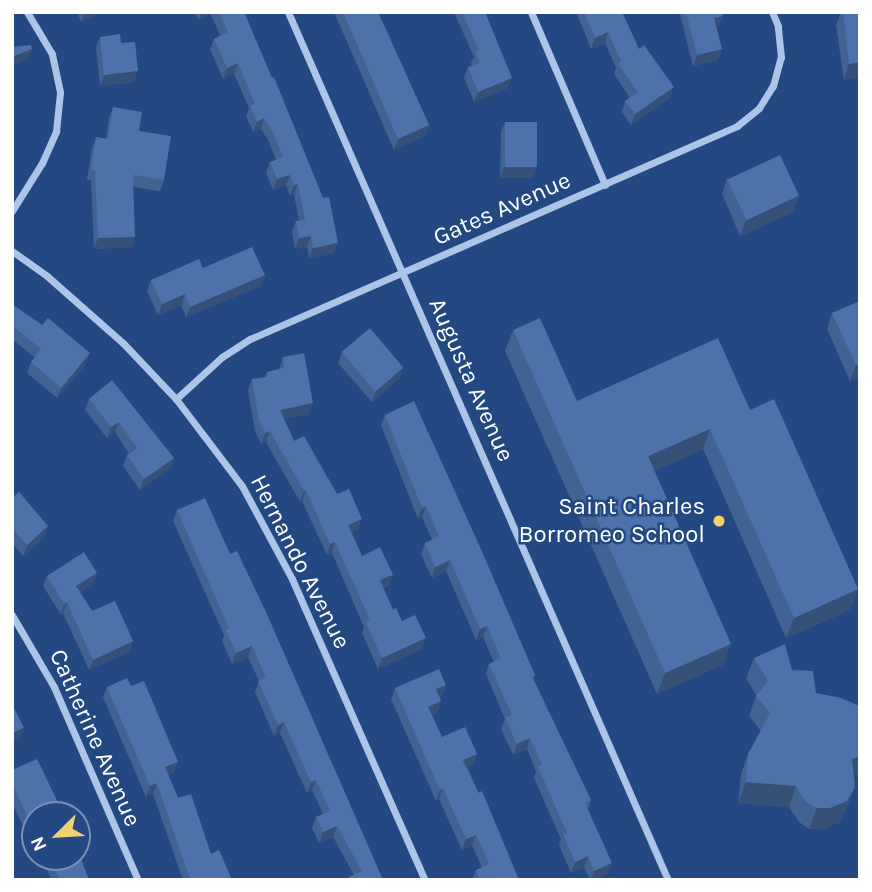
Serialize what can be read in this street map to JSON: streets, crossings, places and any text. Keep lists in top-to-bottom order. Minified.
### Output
{"streets":{"street":["Gates Avenue","Augusta Avenue","Hernando Avenue","Catherine Avenue"]},"crossings":[["Gates Avenue","Augusta Avenue"],["Gates Avenue","Hernando Avenue"]],"places":["Saint Charles Borromeo School"],"north":"bottom left"}
